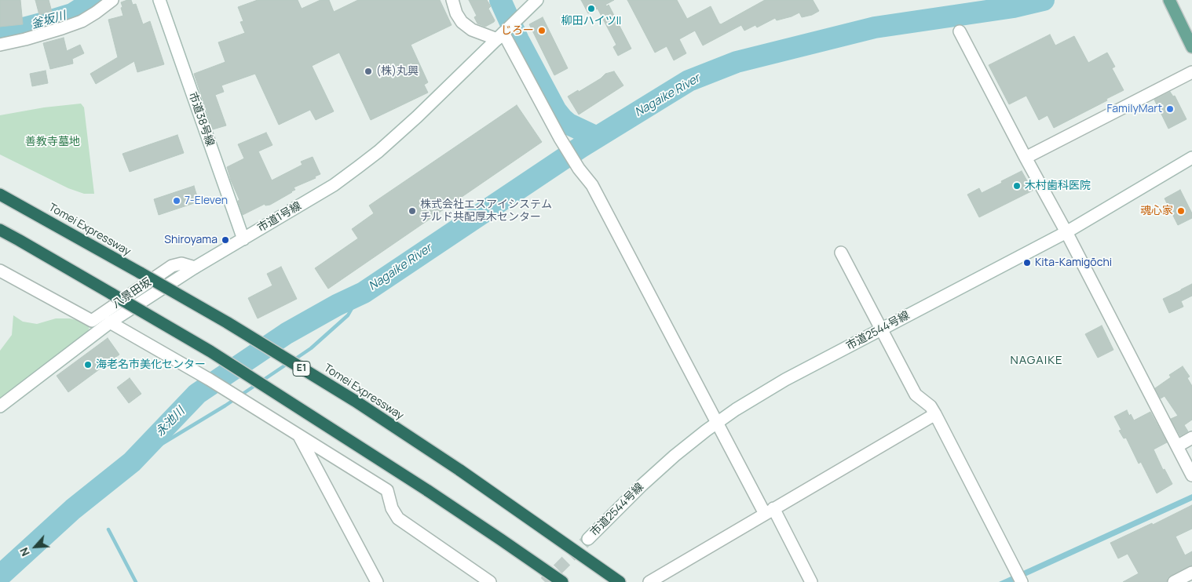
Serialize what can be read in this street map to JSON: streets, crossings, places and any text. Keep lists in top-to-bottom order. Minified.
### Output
{"streets":{"highway":["Tomei Expressway","E1"],"street":["市道38号線","市道1号線","八景田坂","市道2544号線"]},"crossings":[["市道38号線","市道1号線"],["市道1号線","八景田坂"]],"districts":["NAGAIKE"],"water":["釜坂川","Nagaike River","永池川"],"parks":["善教寺墓地"],"places":["柳田ハイツII","じろー","(株)丸興","FamilyMart","木村歯科医院","7-Eleven","株式会社エスアイシステム チルド共配厚木センター","魂心家","Shiroyama","Kita-Kamigōchi","海老名市美化センター"],"north":"bottom left"}
